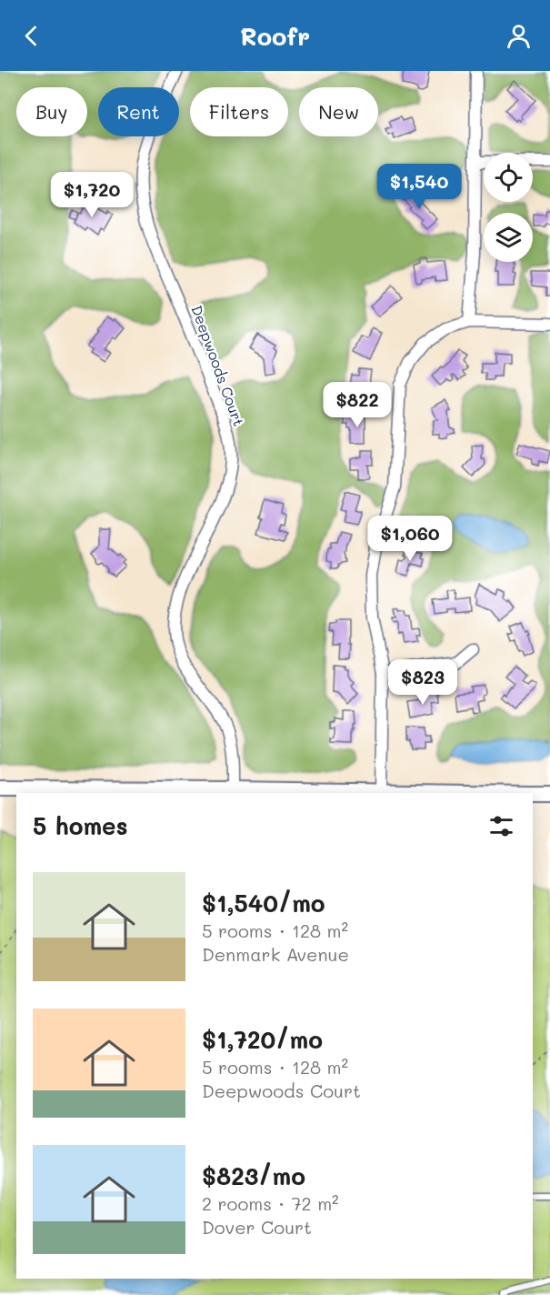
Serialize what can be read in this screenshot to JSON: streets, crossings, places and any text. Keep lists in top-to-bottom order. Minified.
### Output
{"streets":{"street":["Deepwoods Court"]},"page":{"header":"Roofr","chip":["Buy","Rent","Filters","New"],"price":["$1,540","$1,720","$822","$1,060","$823"],"heading":"5 homes","list":[{"name":"$1,540/mo","note":"5 rooms · 128 m² · Denmark Avenue"},{"name":"$1,720/mo","note":"5 rooms · 128 m² · Deepwoods Court"},{"name":"$823/mo","note":"2 rooms · 72 m² · Dover Court"}]}}
